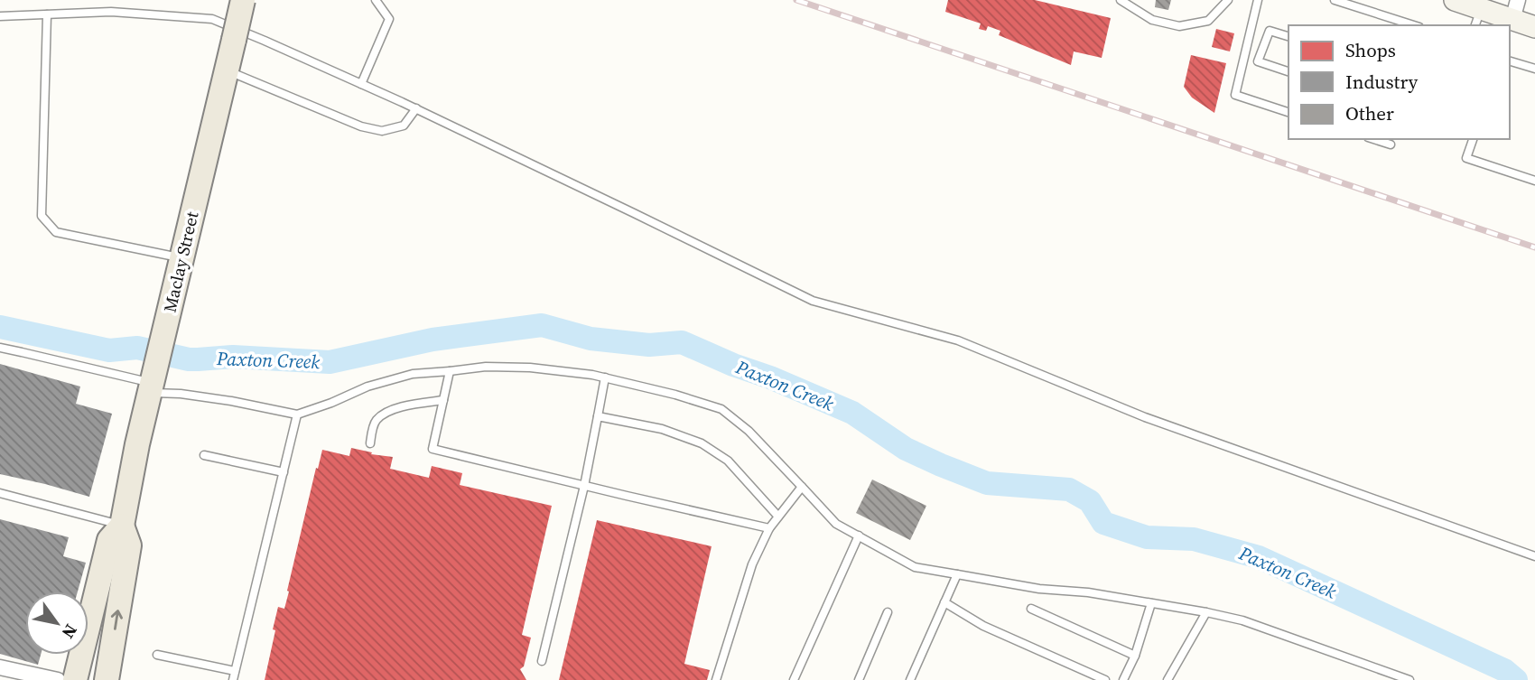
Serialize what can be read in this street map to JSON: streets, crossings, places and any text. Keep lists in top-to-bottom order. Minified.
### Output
{"streets":{"main road":["Maclay Street"]},"water":["Paxton Creek"],"legend":["Shops","Industry","Other"],"north":"bottom right"}
